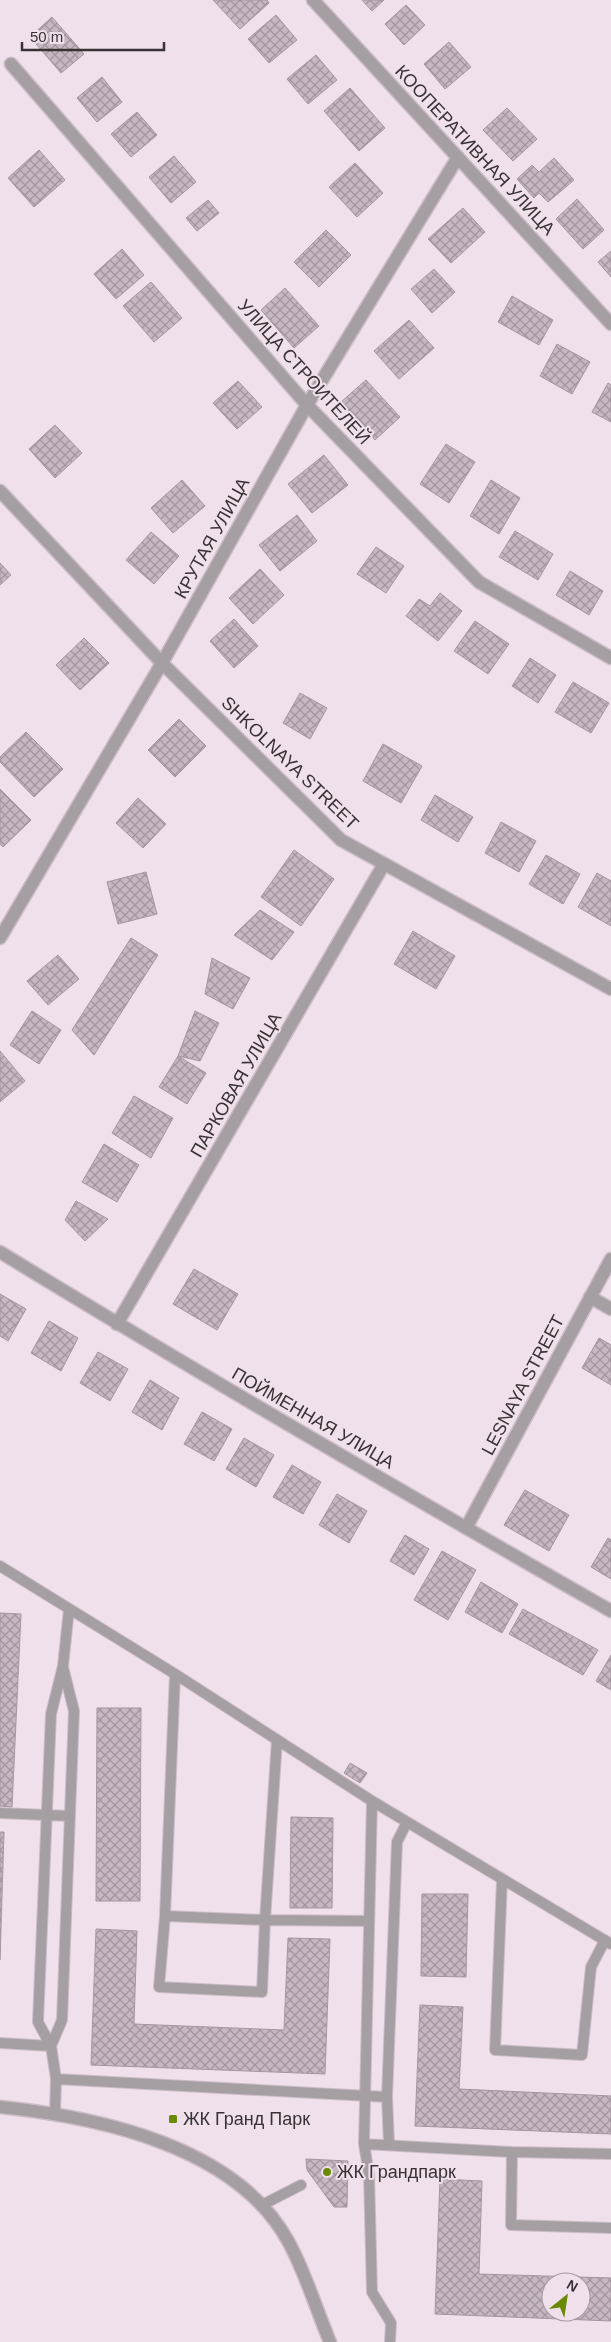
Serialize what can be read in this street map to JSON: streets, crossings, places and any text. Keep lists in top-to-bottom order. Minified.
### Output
{"streets":{"street":["КООПЕРАТИВНАЯ УЛИЦА","УЛИЦА СТРОИТЕЛЕЙ","КРУТАЯ УЛИЦА","SHKOLNAYA STREET","ПАРКОВАЯ УЛИЦА","LESNAYA STREET","ПОЙМЕННАЯ УЛИЦА"]},"crossings":[["КООПЕРАТИВНАЯ УЛИЦА","КРУТАЯ УЛИЦА"],["УЛИЦА СТРОИТЕЛЕЙ","КРУТАЯ УЛИЦА"],["КРУТАЯ УЛИЦА","SHKOLNAYA STREET"],["SHKOLNAYA STREET","ПАРКОВАЯ УЛИЦА"],["ПАРКОВАЯ УЛИЦА","ПОЙМЕННАЯ УЛИЦА"],["LESNAYA STREET","ПОЙМЕННАЯ УЛИЦА"]],"places":{"transit":["ЖК Гранд Парк"],"other":["ЖК Грандпарк"]},"scale_bar":"50 m","north":"top right"}
